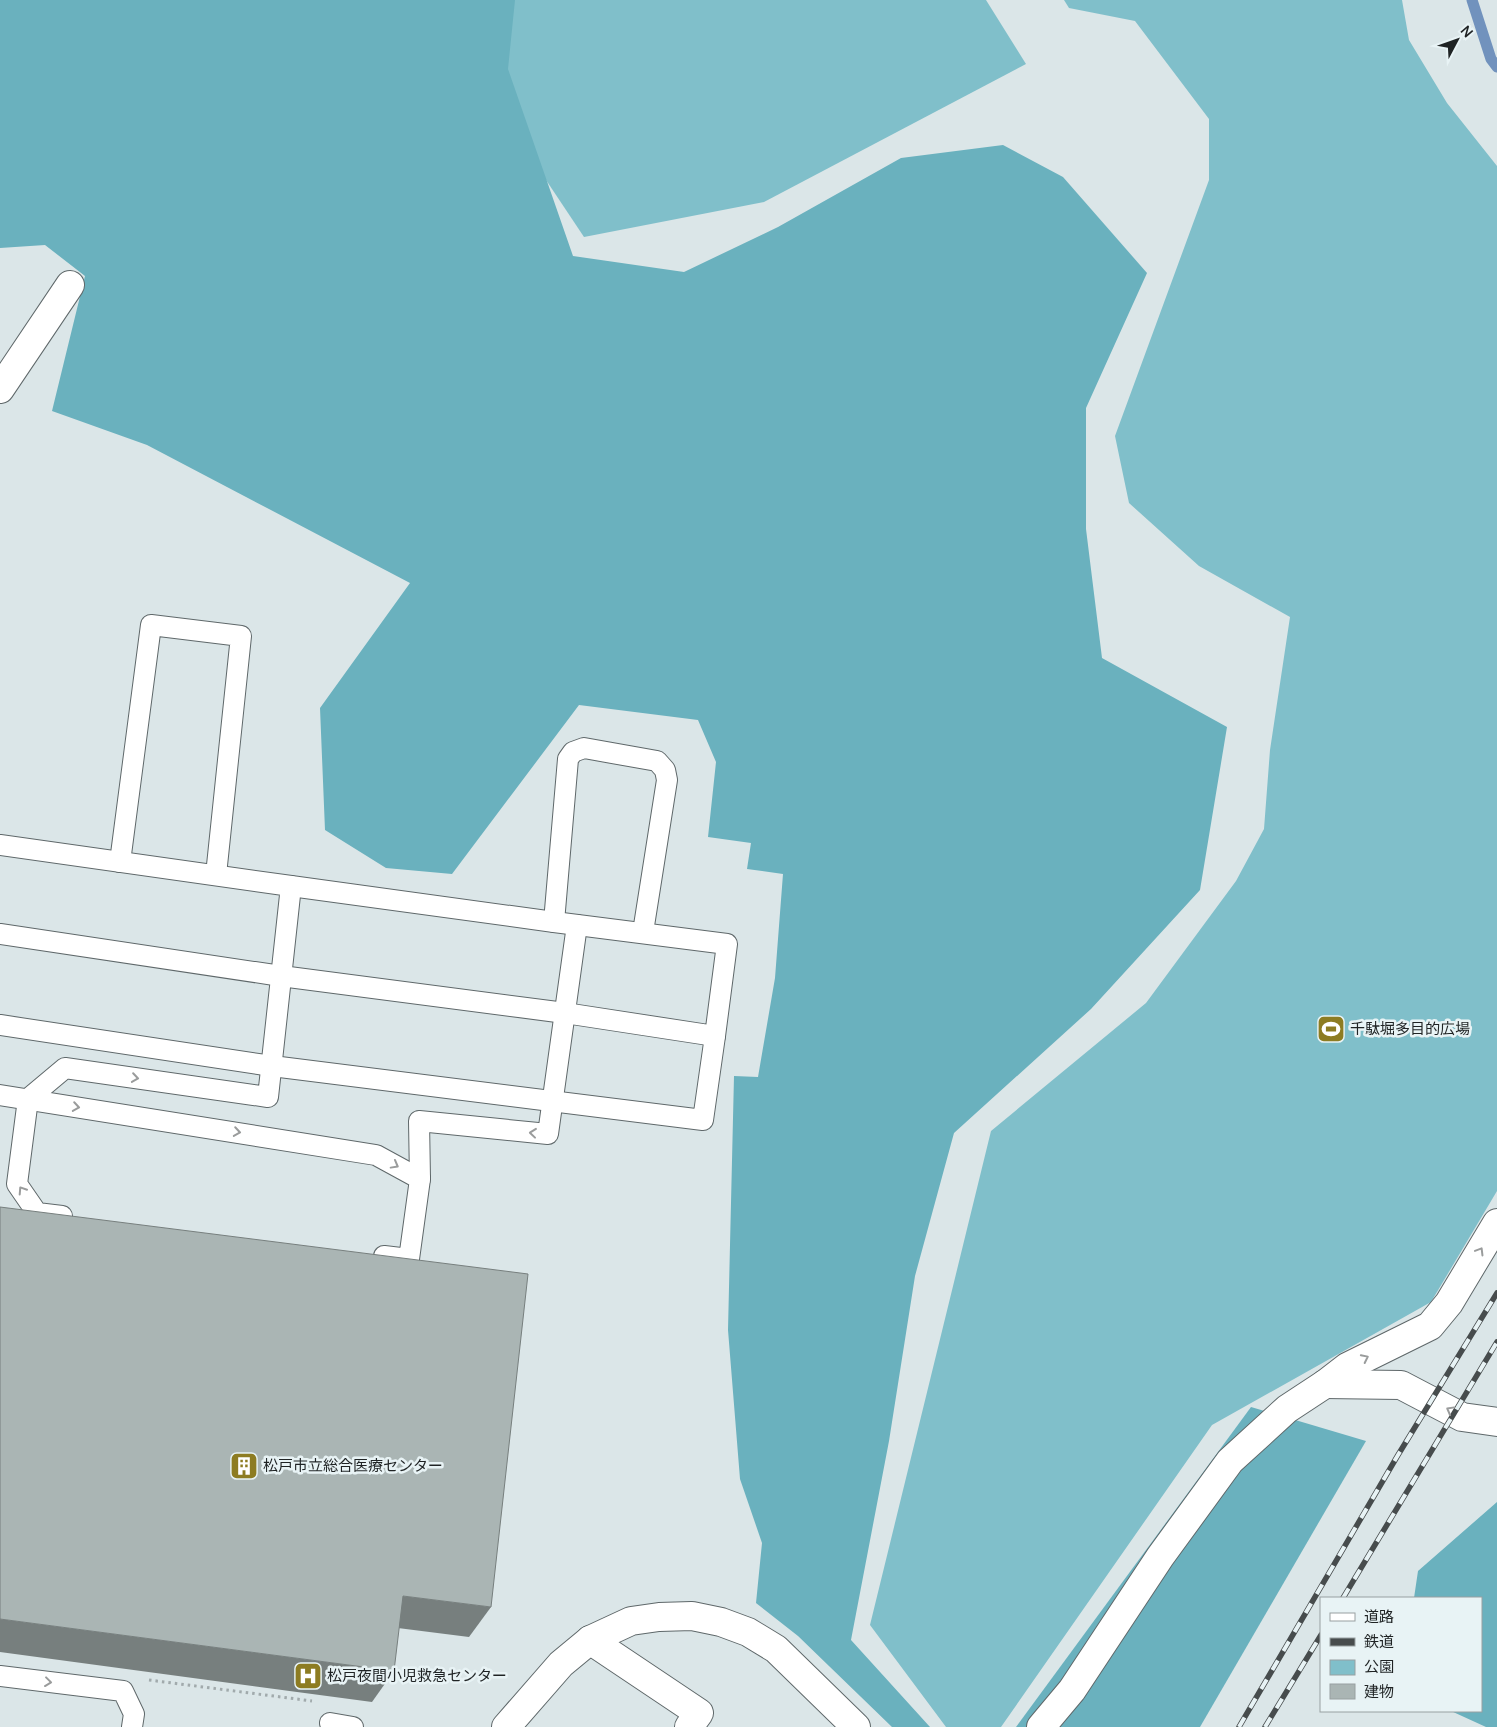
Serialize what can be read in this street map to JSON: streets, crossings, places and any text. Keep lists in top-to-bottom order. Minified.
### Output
{"places":{"sports":["千駄堀多目的広場"],"building":["松戸市立総合医療センター"],"hospital":["松戸夜間小児救急センター"]},"legend":["道路","鉄道","公園","建物"],"north":"top right"}
